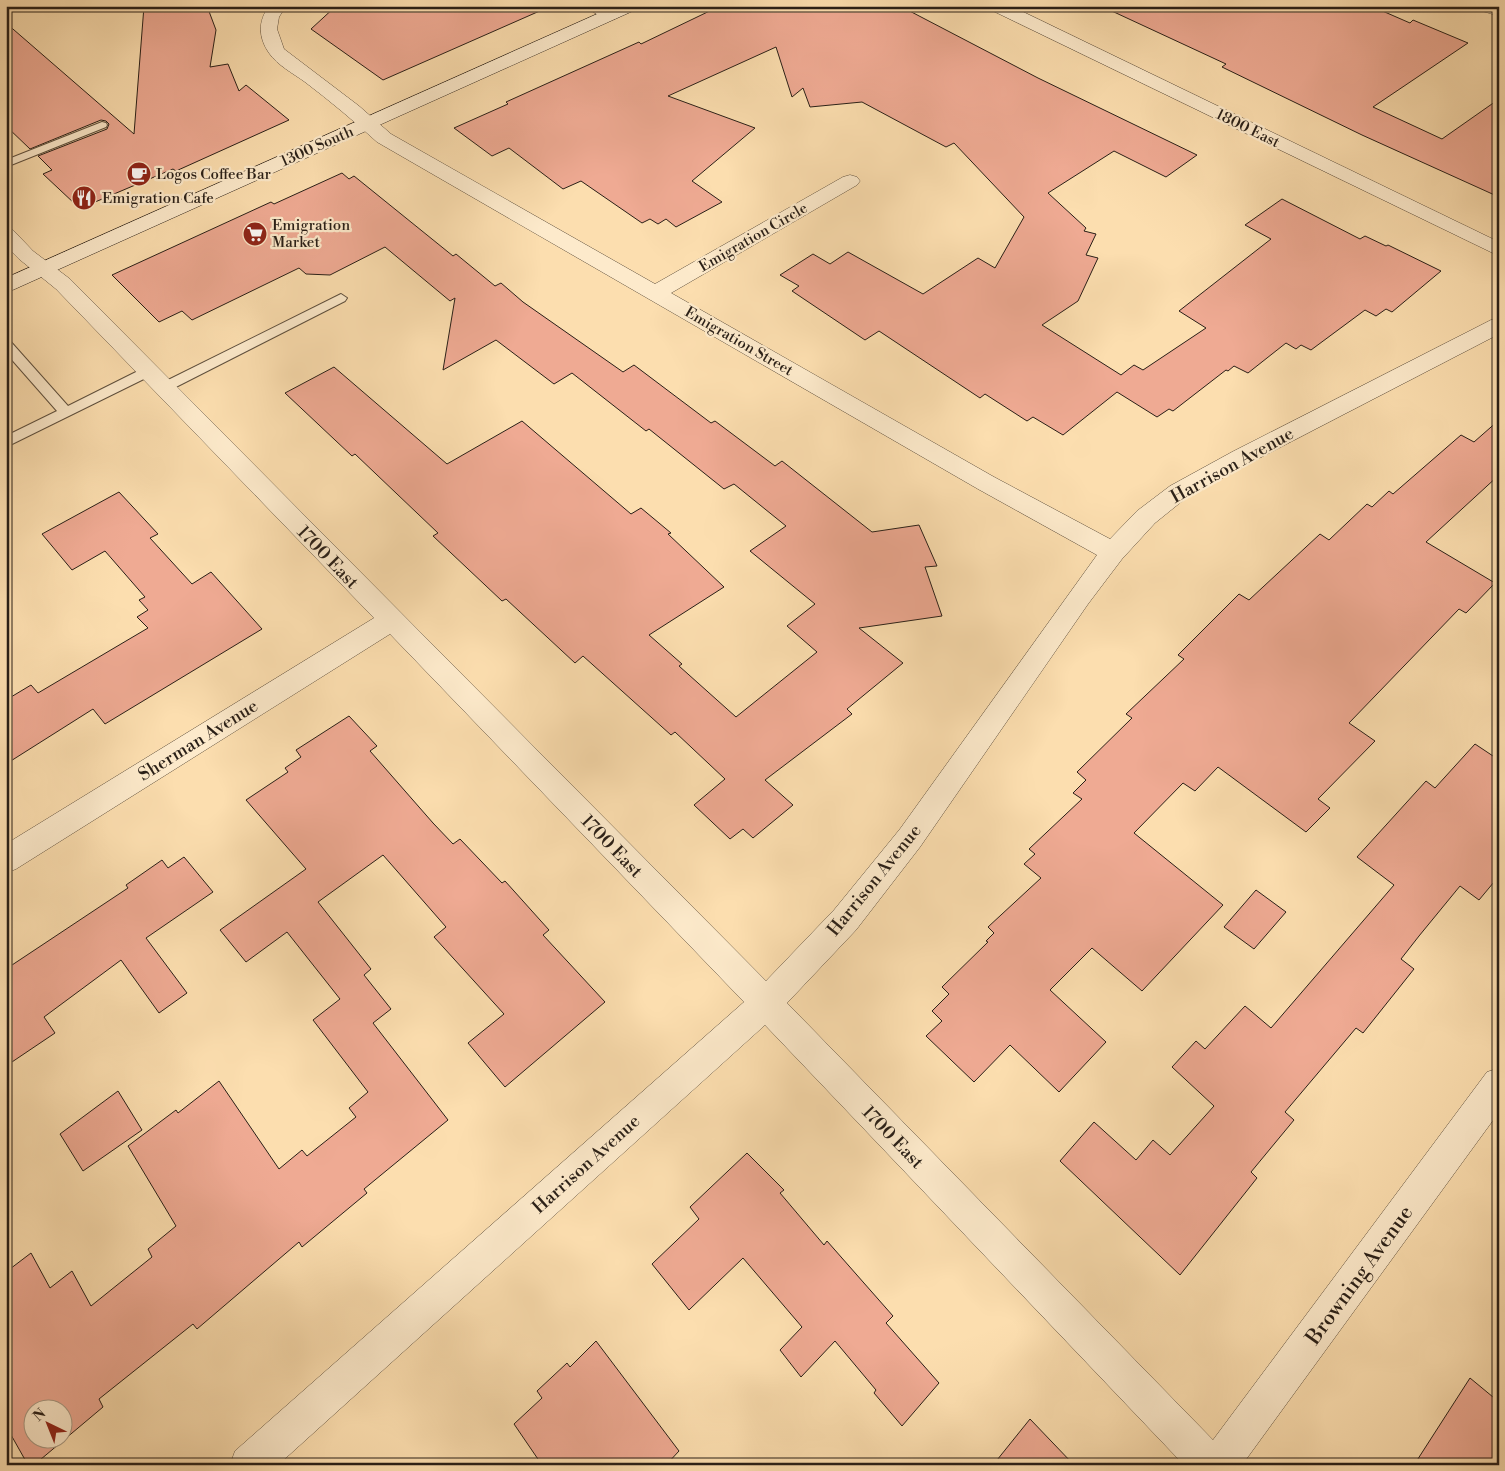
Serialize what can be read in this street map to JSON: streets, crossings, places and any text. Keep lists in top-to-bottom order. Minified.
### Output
{"streets":{"street":["1800 East","1300 South","Emigration Circle","Emigration Street","Harrison Avenue","1700 East","Sherman Avenue","Browning Avenue"]},"crossings":[["1300 South","Emigration Street"],["1300 South","1700 East"],["Emigration Circle","Emigration Street"],["Emigration Street","Harrison Avenue"],["Harrison Avenue","1700 East"],["1700 East","Sherman Avenue"]],"places":{"cafe":["Logos Coffee Bar"],"restaurant":["Emigration Cafe"],"supermarket":["Emigration Market"]},"north":"top left"}
